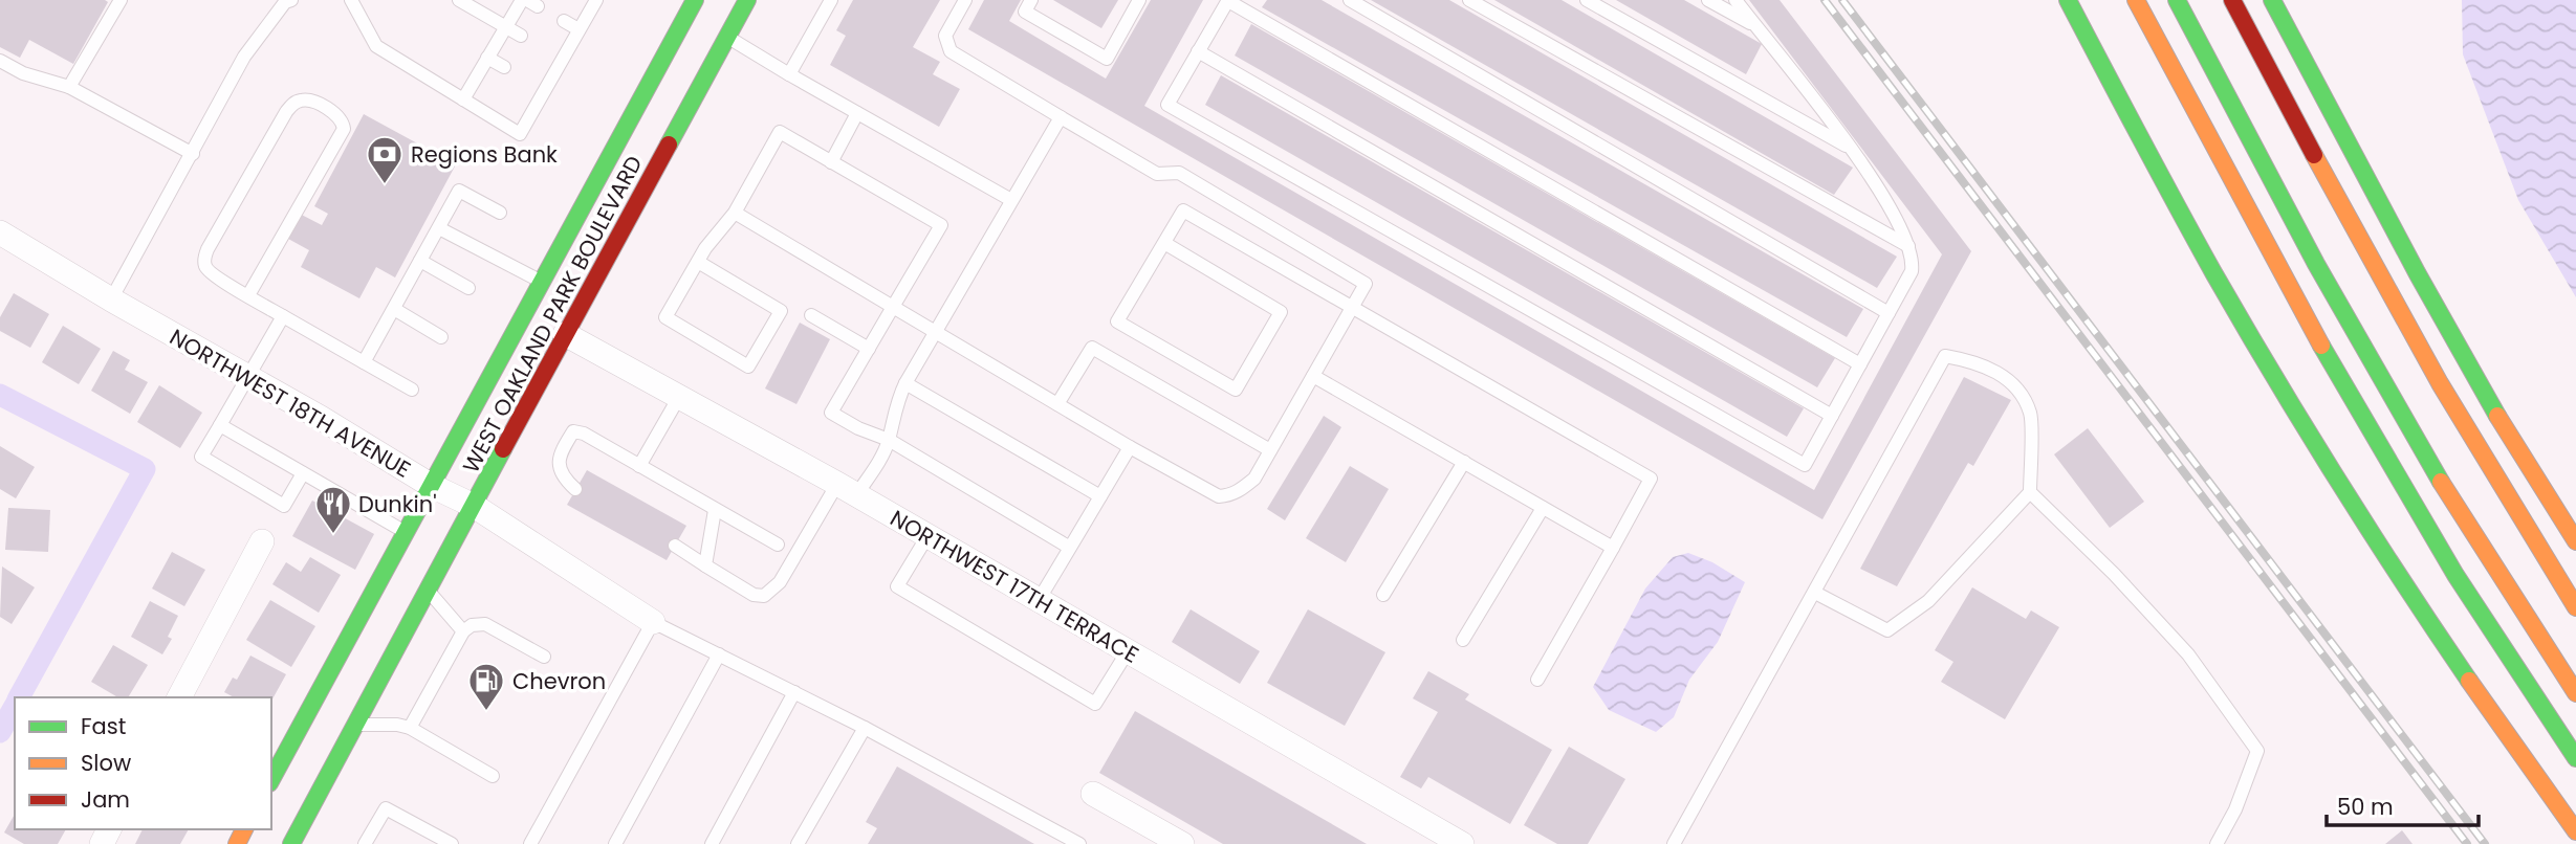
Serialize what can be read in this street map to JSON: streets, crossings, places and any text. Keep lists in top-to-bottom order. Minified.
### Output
{"streets":{"main road":["WEST OAKLAND PARK BOULEVARD"],"street":["NORTHWEST 18TH AVENUE","NORTHWEST 17TH TERRACE"]},"crossings":[["WEST OAKLAND PARK BOULEVARD","NORTHWEST 18TH AVENUE"],["WEST OAKLAND PARK BOULEVARD","NORTHWEST 17TH TERRACE"]],"places":{"bank":["Regions Bank"],"restaurant":["Dunkin'"],"fuel station":["Chevron"]},"legend":["Fast","Slow","Jam"],"scale_bar":"50 m"}
